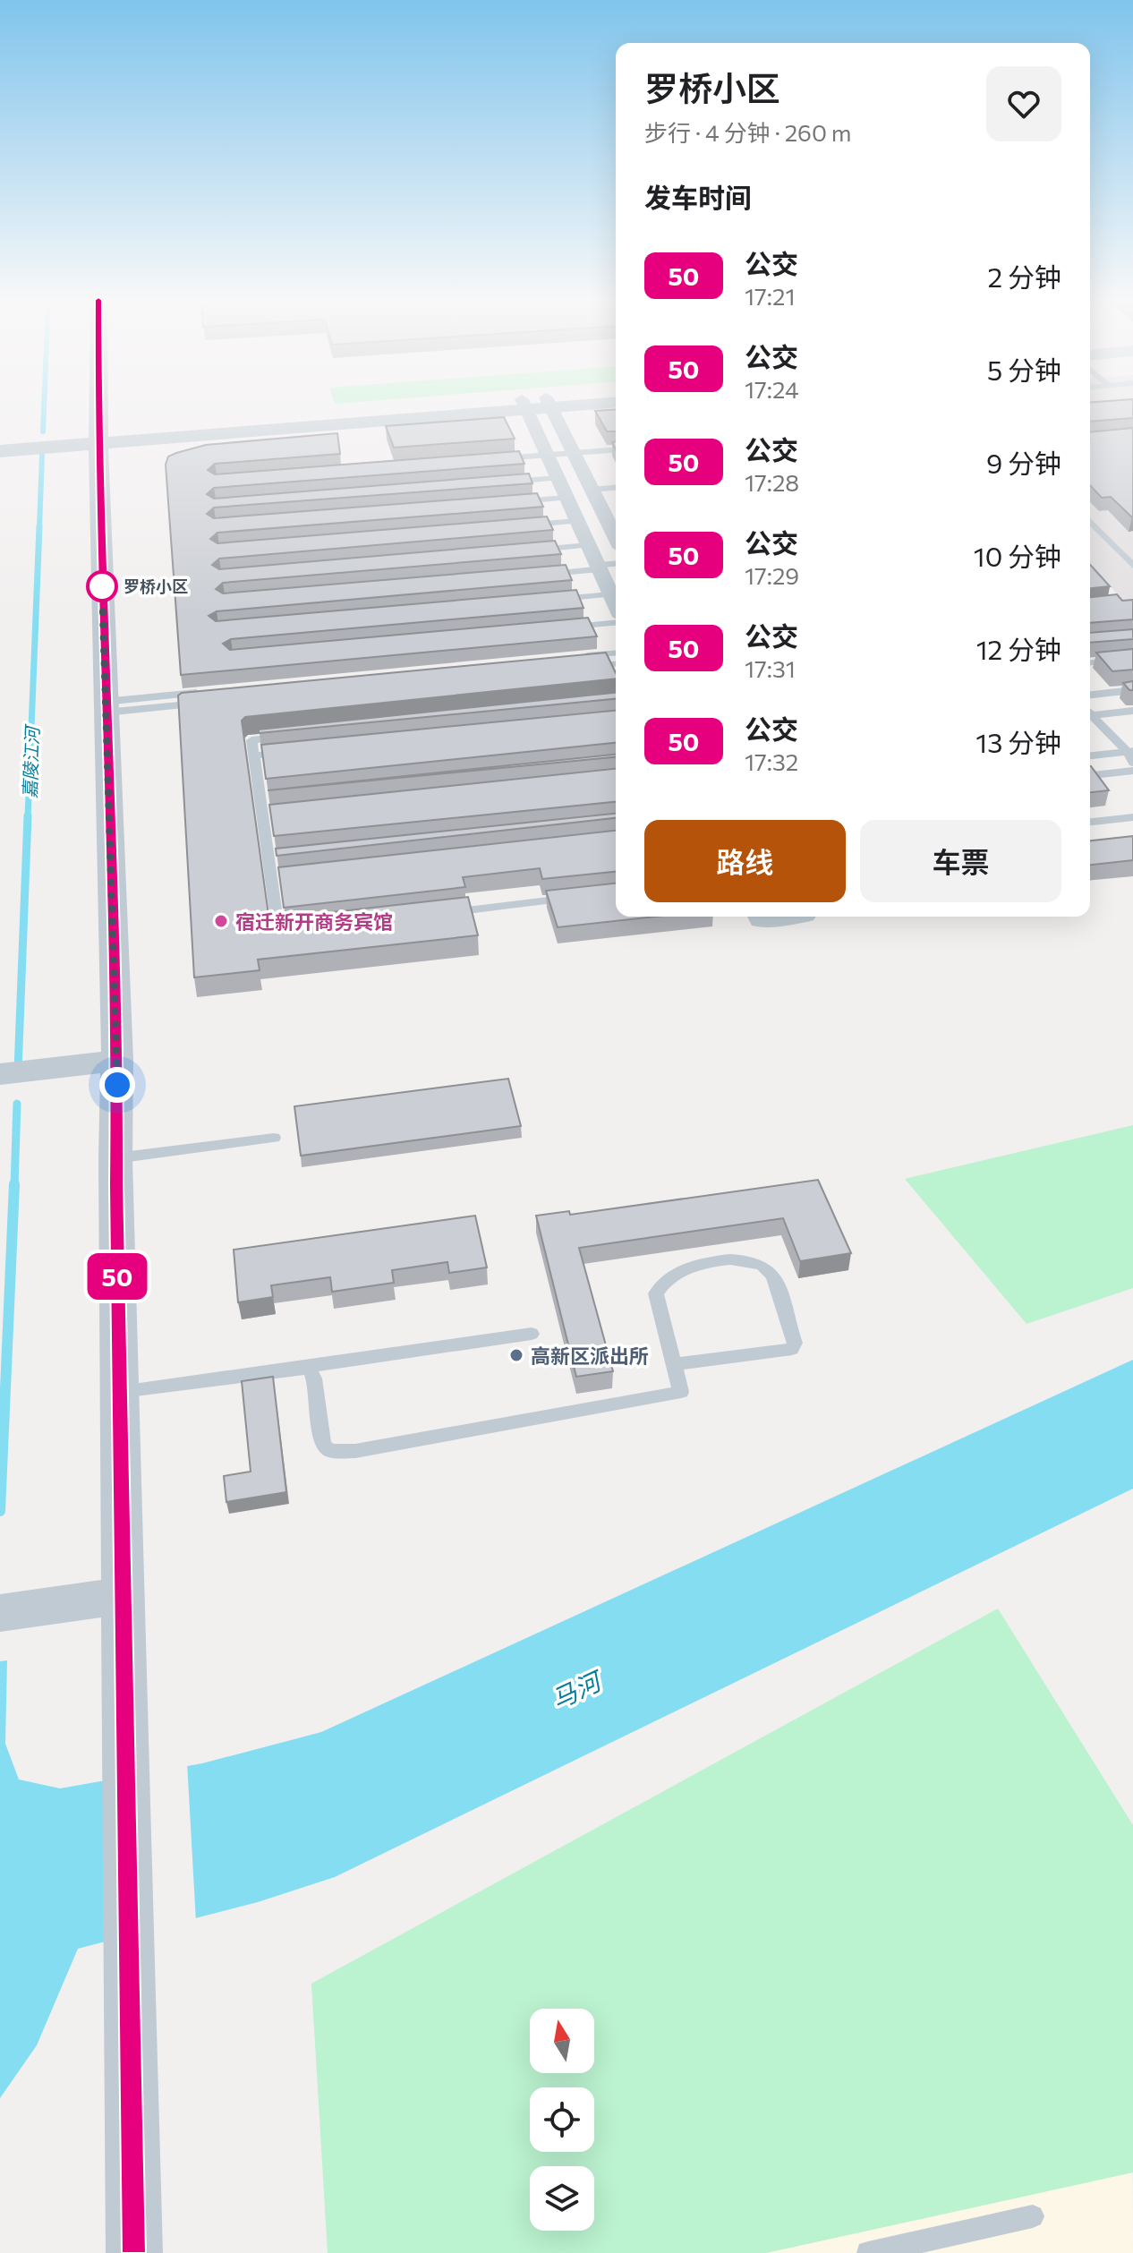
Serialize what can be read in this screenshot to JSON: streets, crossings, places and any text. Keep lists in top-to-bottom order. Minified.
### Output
{"water":["嘉陵江河","马河"],"places":["罗桥小区","宿迁新开商务宾馆","高新区派出所"],"lines":["bus line 50"],"north":"top","page":{"on_map":"50","heading":[["罗桥小区","步行 · 4 分钟 · 260 m"],"发车时间"],"list":[{"mark":"50","name":"公交","note":"17:21","value":"2 分钟"},{"mark":"50","name":"公交","note":"17:24","value":"5 分钟"},{"mark":"50","name":"公交","note":"17:28","value":"9 分钟"},{"mark":"50","name":"公交","note":"17:29","value":"10 分钟"},{"mark":"50","name":"公交","note":"17:31","value":"12 分钟"},{"mark":"50","name":"公交","note":"17:32","value":"13 分钟"}],"buttons":["路线","车票"]}}
